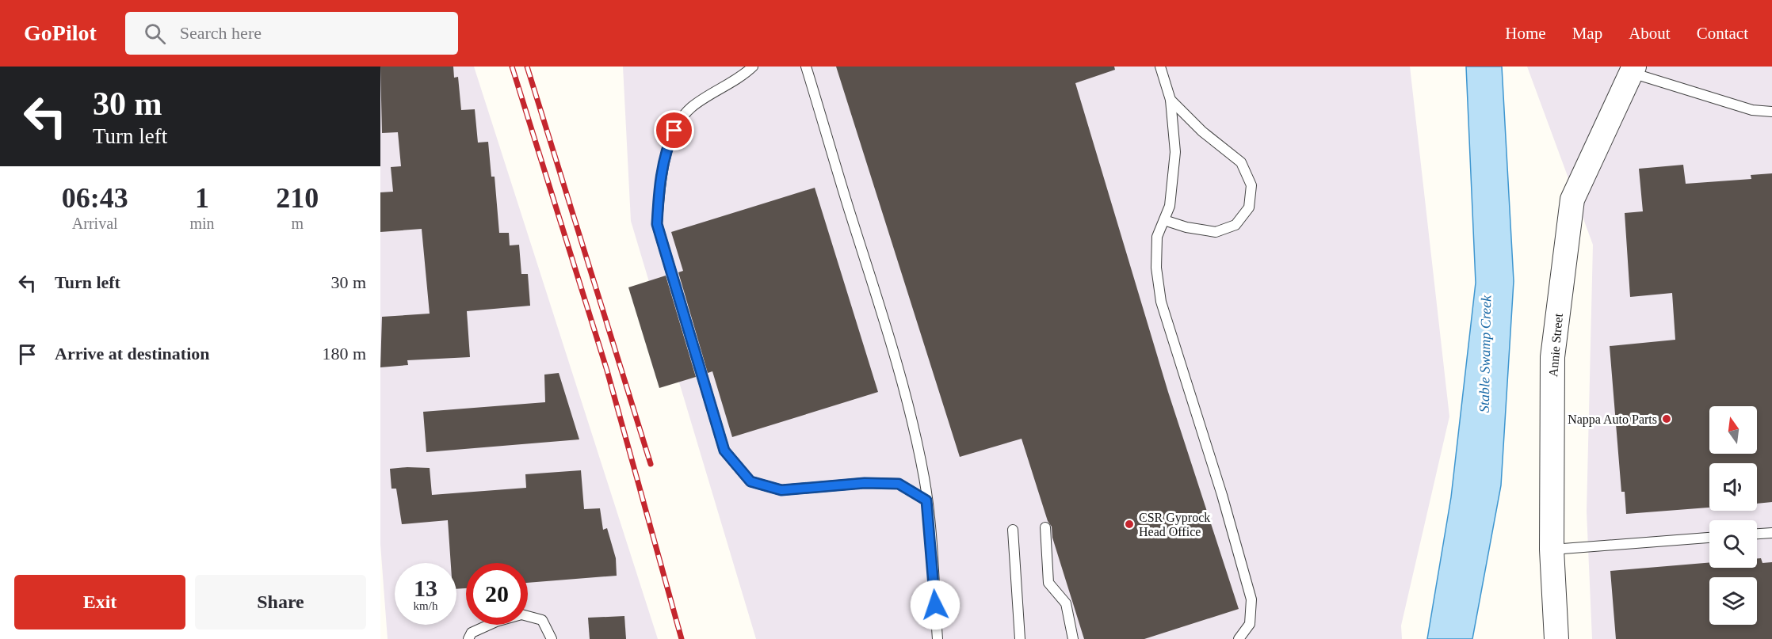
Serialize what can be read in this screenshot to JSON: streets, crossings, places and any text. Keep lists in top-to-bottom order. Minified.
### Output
{"streets":{"street":["Annie Street"]},"water":["Stable Swamp Creek"],"places":["Nappa Auto Parts","CSR Gyprock Head Office"],"north":"top","page":{"header":"GoPilot","search":"Search here","nav":["Home","Map","About","Contact"],"turn":["30 m","Turn left"],"eta":["06:43","Arrival","1","min","210","m"],"list":[{"name":"Turn left","value":"30 m"},{"name":"Arrive at destination","value":"180 m"}],"speed":"13 km/h","limit":"20","buttons":["Exit","Share"]}}
